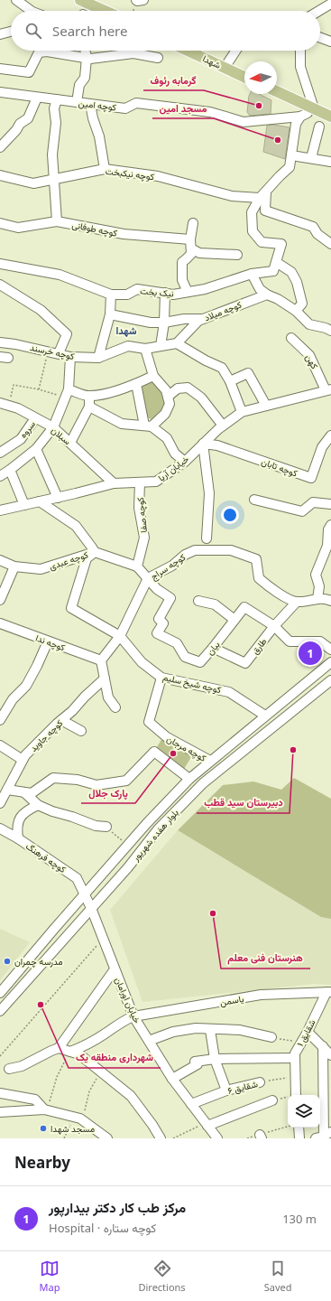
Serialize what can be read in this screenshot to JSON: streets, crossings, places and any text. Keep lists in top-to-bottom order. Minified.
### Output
{"streets":{"main road":["شهدا"],"street":["کوچه امین","کوچه نیکبخت","کوچه طوفانی","نیک بخت","کوچه میلاد","کوچه خرسند","کهن","سروه","سبلان","کوچه تابان","خیابان آریا","کوچه صفا","کوچه عبدی","کوچه سراج","کوچه ندا","طارق","بیان","کوچه شیخ سلیم","کوچه جاوید","کوچه مرجان","بلوار هفده شهریور","کوچه فرهنگ","خیابان اورامان","یاسمن","شقایق ۱","شقایق ۶"]},"crossings":[["کهن","خیابان آریا"],["سروه","سبلان"],["سبلان","خیابان آریا"],["کوچه تابان","خیابان آریا"],["خیابان آریا","کوچه صفا"],["کوچه صفا","کوچه عبدی"],["کوچه عبدی","کوچه شیخ سلیم"],["کوچه سراج","کوچه ندا"],["کوچه سراج","طارق"],["کوچه سراج","بیان"],["کوچه سراج","کوچه شیخ سلیم"],["طارق","بیان"],["کوچه شیخ سلیم","کوچه مرجان"],["کوچه شیخ سلیم","بلوار هفده شهریور"],["کوچه مرجان","بلوار هفده شهریور"],["بلوار هفده شهریور","کوچه فرهنگ"],["بلوار هفده شهریور","خیابان اورامان"],["کوچه فرهنگ","خیابان اورامان"],["خیابان اورامان","یاسمن"],["خیابان اورامان","شقایق ۶"],["یاسمن","شقایق ۱"],["شقایق ۱","شقایق ۶"]],"districts":["شهدا"],"places":["گرمابه رئوف","مسجد امین","دبیرستان سید قطب","پارک جلال","هنرستان فنی معلم","مدرسه چمران","شهرداری منطقه یک","مسجد شهدا"],"north":"left","page":{"search":"Search here","pins":"1","heading":"Nearby","list":[{"mark":"1","name":"مرکز طب کار دکتر بیدارپور","note":"Hospital · کوچه ستاره","value":"130 m"}],"nav":["Map","Directions","Saved"]}}
